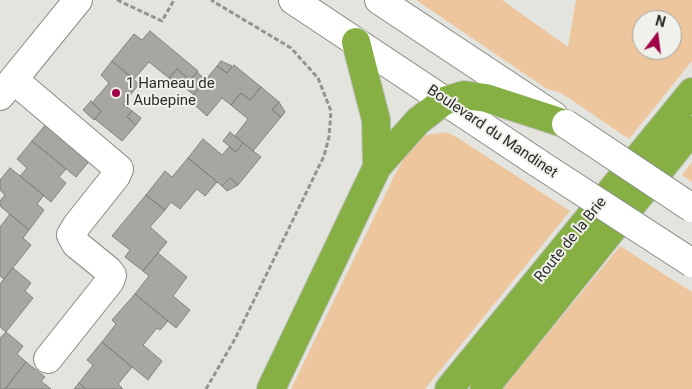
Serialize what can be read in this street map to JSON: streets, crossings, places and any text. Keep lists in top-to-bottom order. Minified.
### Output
{"streets":{"highway":["Route de la Brie"],"street":["Boulevard du Mandinet"]},"places":["1 Hameau de l Aubepine"],"north":"top"}
